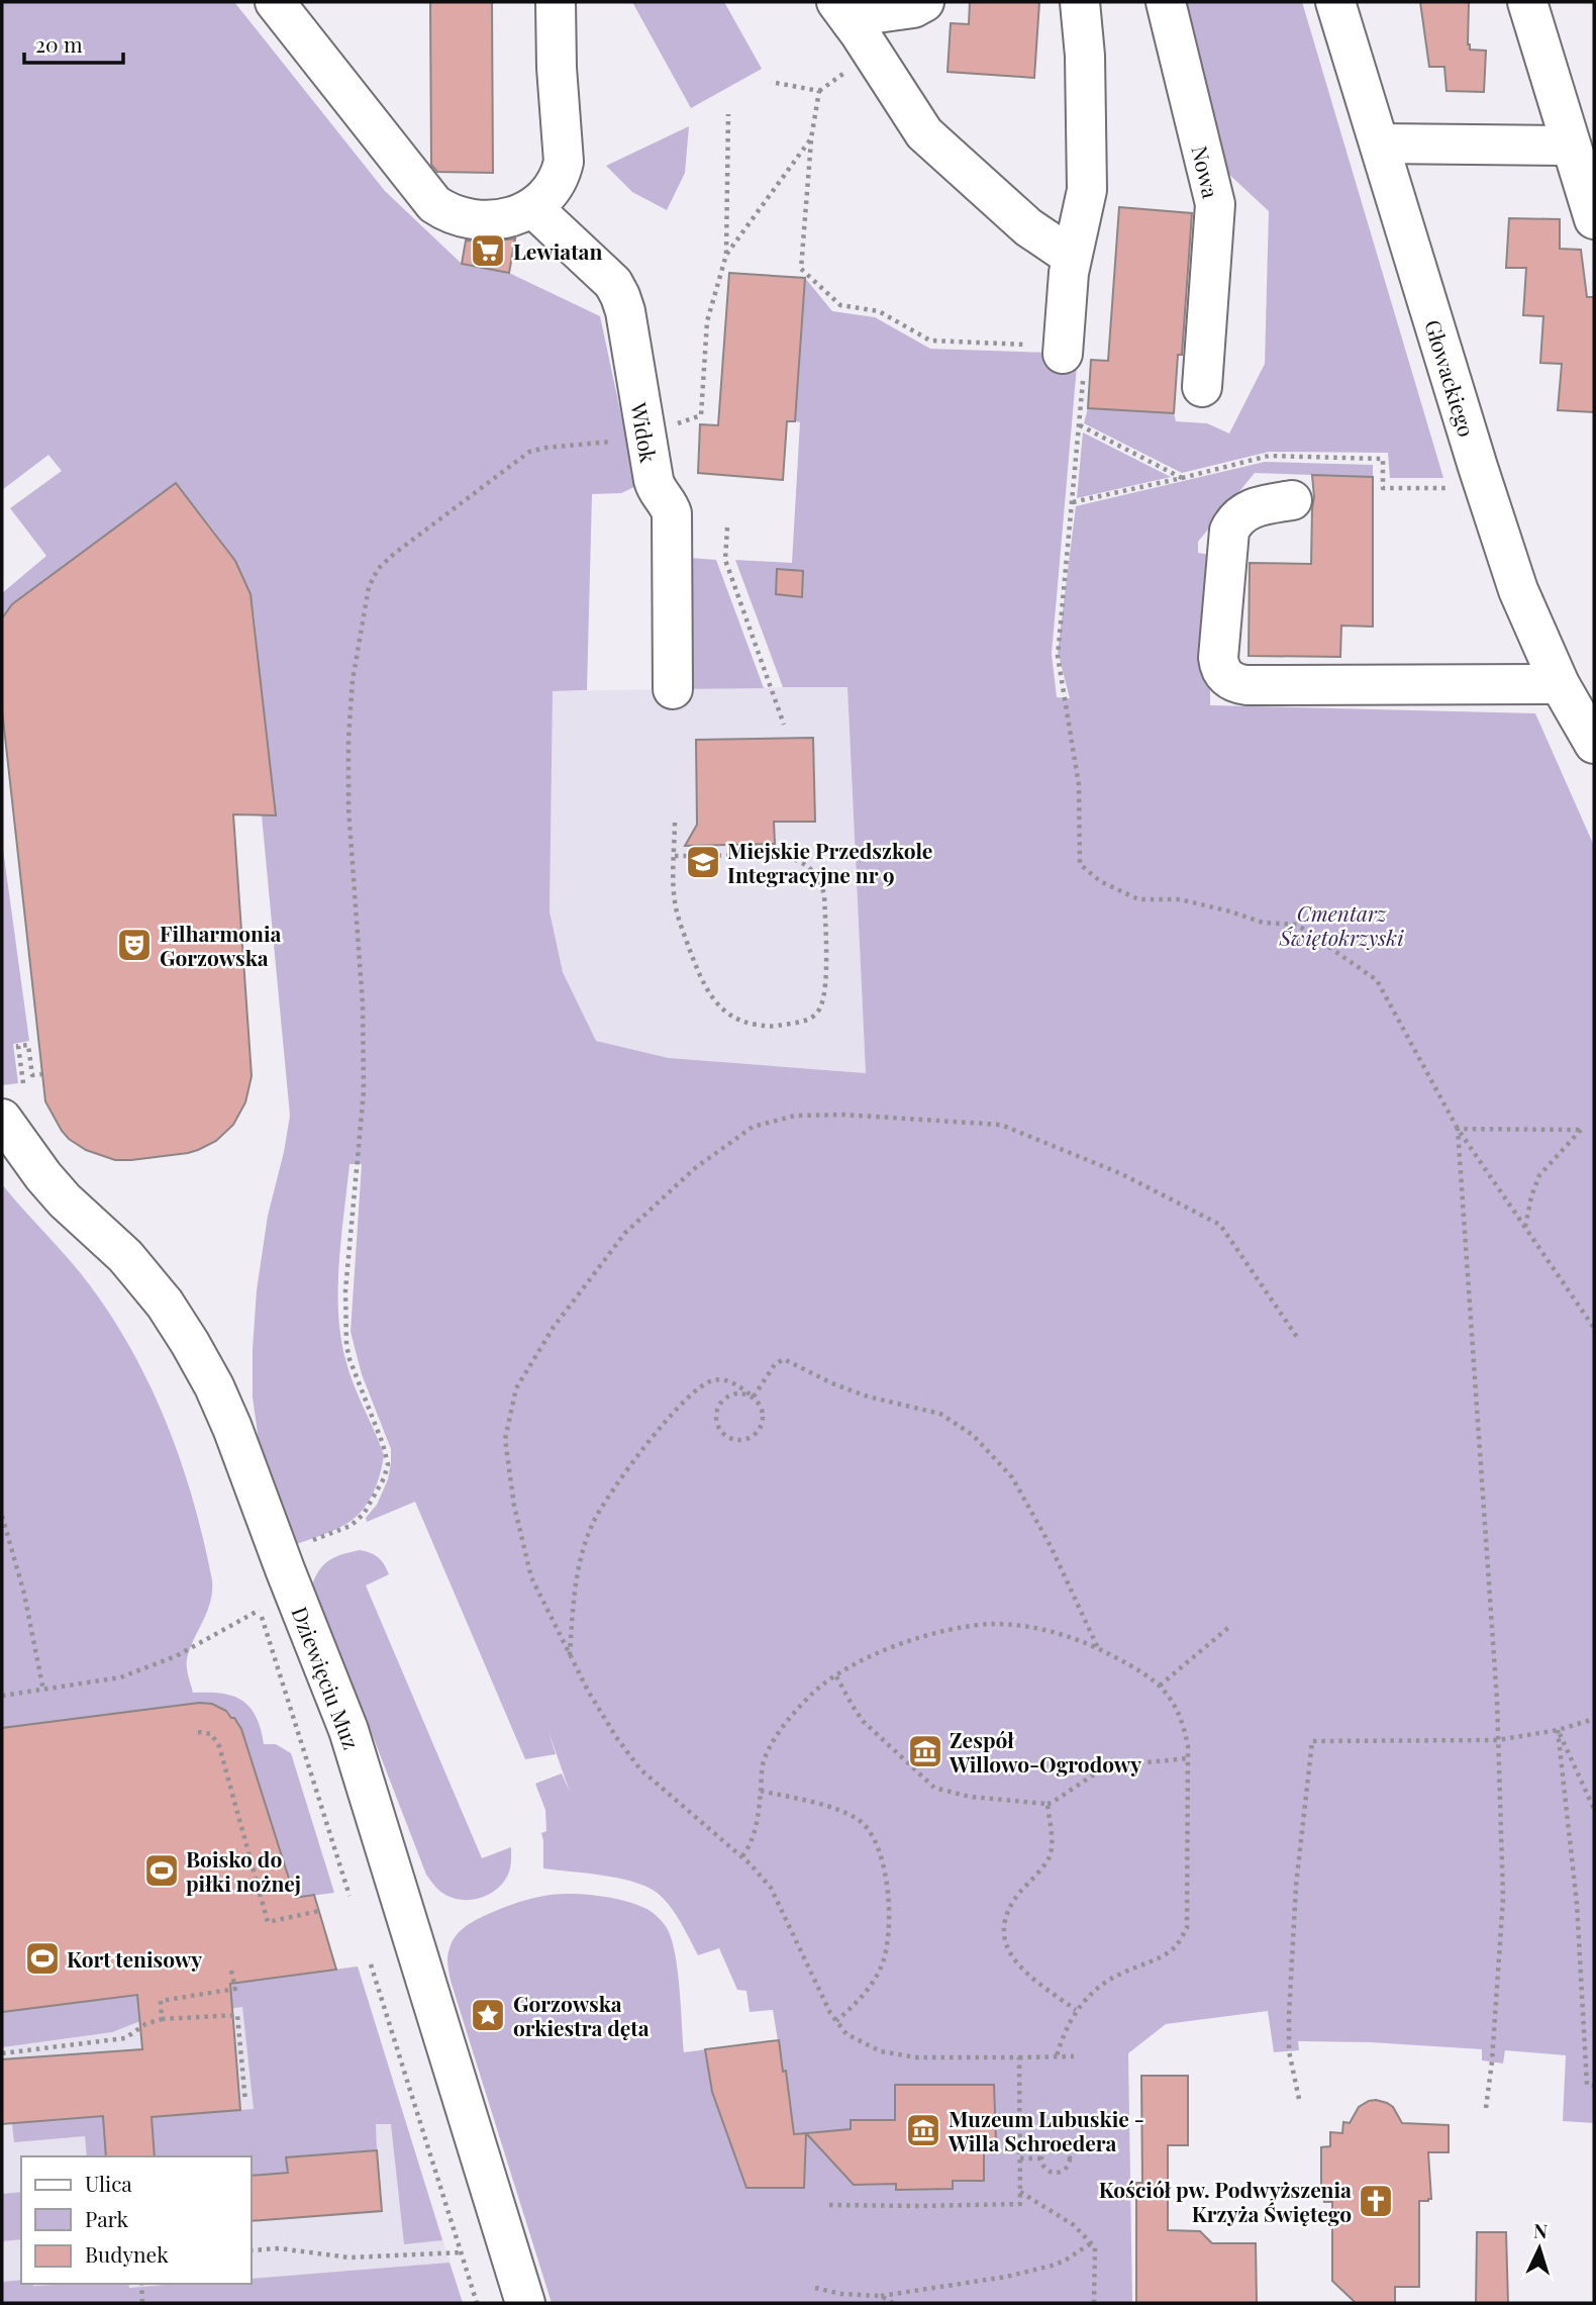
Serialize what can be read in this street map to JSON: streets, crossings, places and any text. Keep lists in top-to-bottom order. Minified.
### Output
{"streets":{"street":["Nowa","Głowackiego","Widok","Dziewięciu Muz"]},"parks":["Cmentarz Świętokrzyski"],"places":{"supermarket":["Lewiatan"],"school or university":["Miejskie Przedszkole Integracyjne nr 9"],"theatre":["Filharmonia Gorzowska"],"museum":["Zespół Willowo-Ogrodowy","Muzeum Lubuskie - Willa Schroedera"],"sports":["Boisko do piłki nożnej","Kort tenisowy"],"place":["Gorzowska orkiestra dęta"],"church":["Kościół pw. Podwyższenia Krzyża Świętego"]},"legend":["Ulica","Park","Budynek"],"scale_bar":"20 m","north":"top"}
